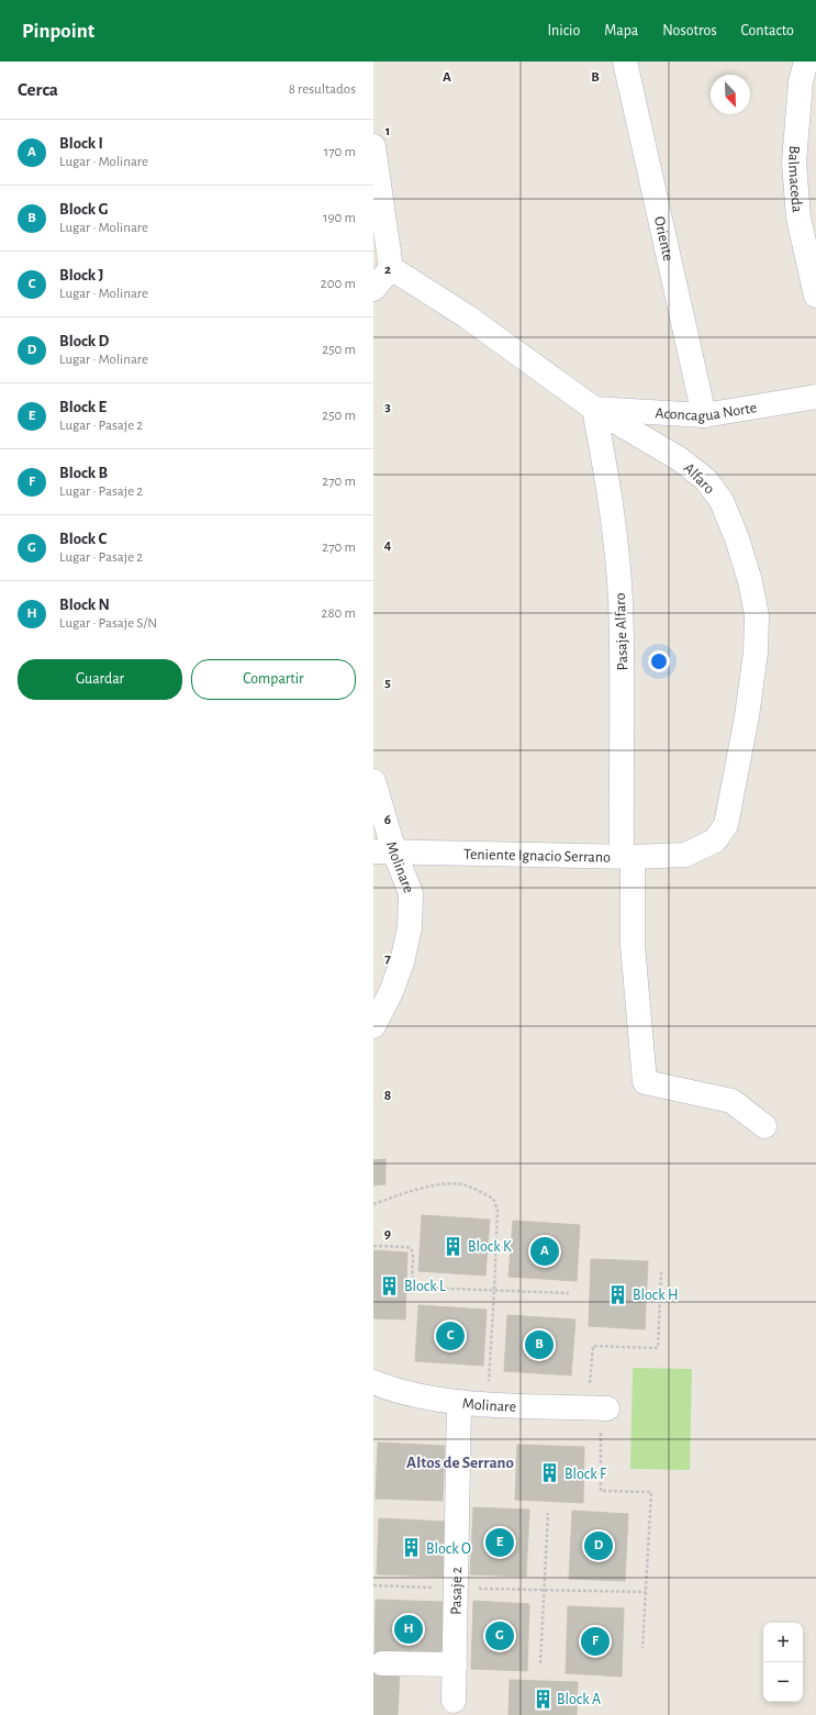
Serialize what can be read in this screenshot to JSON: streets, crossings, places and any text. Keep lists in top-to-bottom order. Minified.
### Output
{"streets":{"street":["Balmaceda","Oriente","Aconcagua Norte","Alfaro","Pasaje Alfaro","Teniente Ignacio Serrano","Molinare","Pasaje 2"]},"crossings":[["Oriente","Aconcagua Norte"],["Aconcagua Norte","Alfaro"],["Aconcagua Norte","Pasaje Alfaro"],["Alfaro","Pasaje Alfaro"],["Alfaro","Teniente Ignacio Serrano"],["Pasaje Alfaro","Teniente Ignacio Serrano"],["Teniente Ignacio Serrano","Molinare"],["Molinare","Pasaje 2"]],"districts":["Altos de Serrano"],"places":{"building":["Block K","Block L","Block H","Block F","Block O","Block A"]},"north":"bottom right","page":{"header":"Pinpoint","nav":["Inicio","Mapa","Nosotros","Contacto"],"heading":["Cerca","8 resultados"],"list":[{"mark":"A","name":"Block I","note":"Lugar · Molinare","value":"170 m"},{"mark":"B","name":"Block G","note":"Lugar · Molinare","value":"190 m"},{"mark":"C","name":"Block J","note":"Lugar · Molinare","value":"200 m"},{"mark":"D","name":"Block D","note":"Lugar · Molinare","value":"250 m"},{"mark":"E","name":"Block E","note":"Lugar · Pasaje 2","value":"250 m"},{"mark":"F","name":"Block B","note":"Lugar · Pasaje 2","value":"270 m"},{"mark":"G","name":"Block C","note":"Lugar · Pasaje 2","value":"270 m"},{"mark":"H","name":"Block N","note":"Lugar · Pasaje S/N","value":"280 m"}],"buttons":["Guardar","Compartir"],"pins":["A","C","B","E","D","H","G","F"],"map_buttons":["+","−"]},"grid":{"columns":["A","B"],"rows":["1","2","3","4","5","6","7","8","9"]}}
